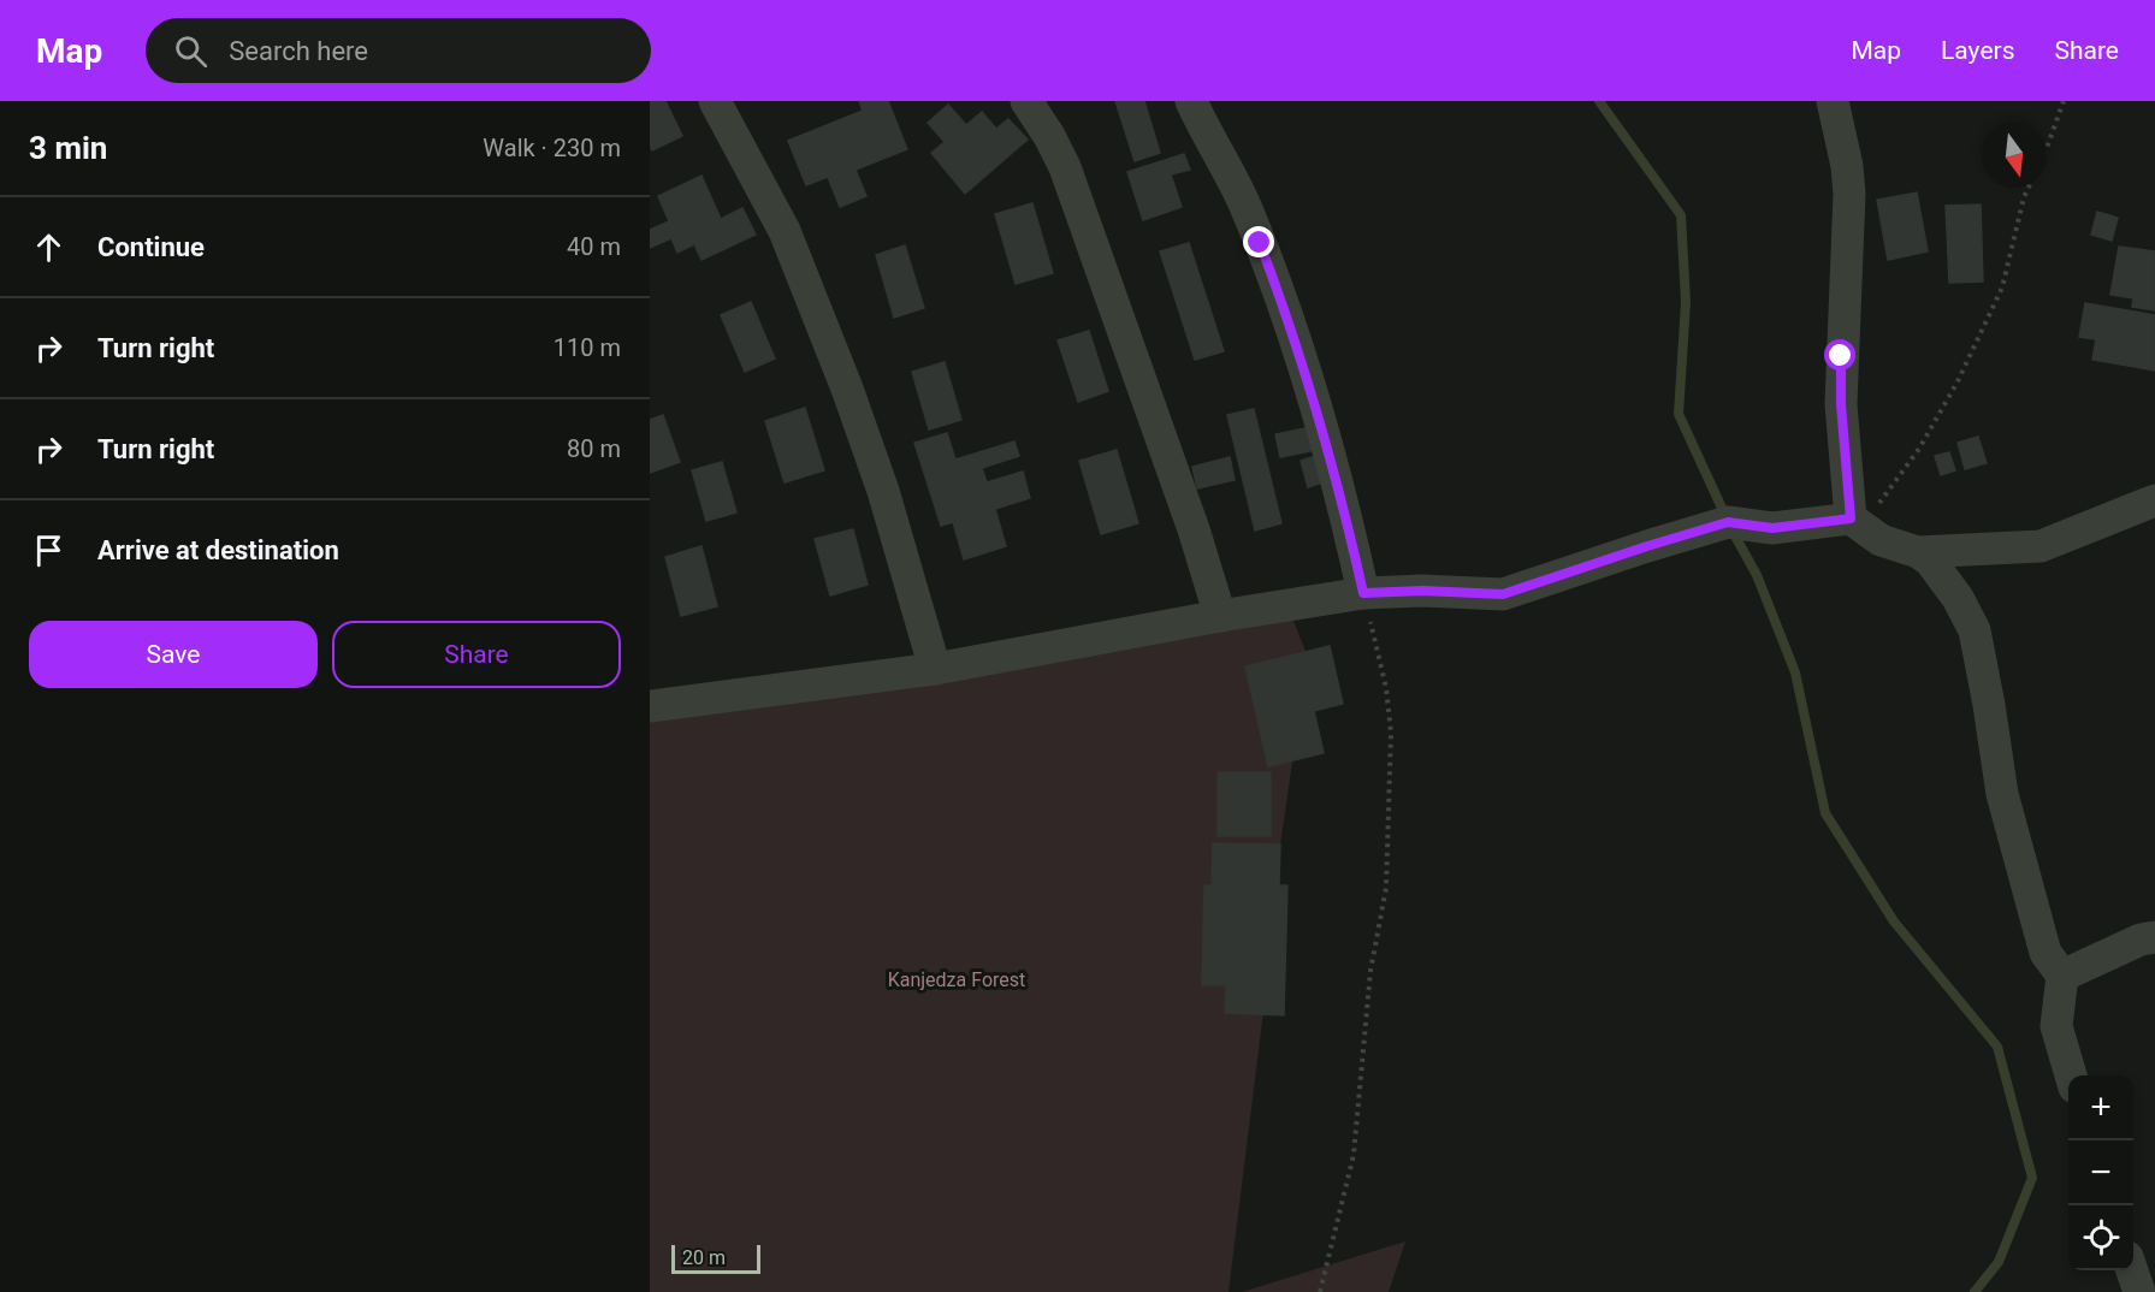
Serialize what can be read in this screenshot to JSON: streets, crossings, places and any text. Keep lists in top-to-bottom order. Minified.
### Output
{"parks":["Kanjedza Forest"],"scale_bar":"20 m","north":"bottom","page":{"header":"Map","search":"Search here","nav":["Map","Layers","Share"],"heading":["3 min","Walk · 230 m"],"list":[["Continue","40 m"],["Turn right","110 m"],["Turn right","80 m"],"Arrive at destination"],"buttons":["Save","Share"],"map_buttons":["+","−"],"scale":"20 m"}}
